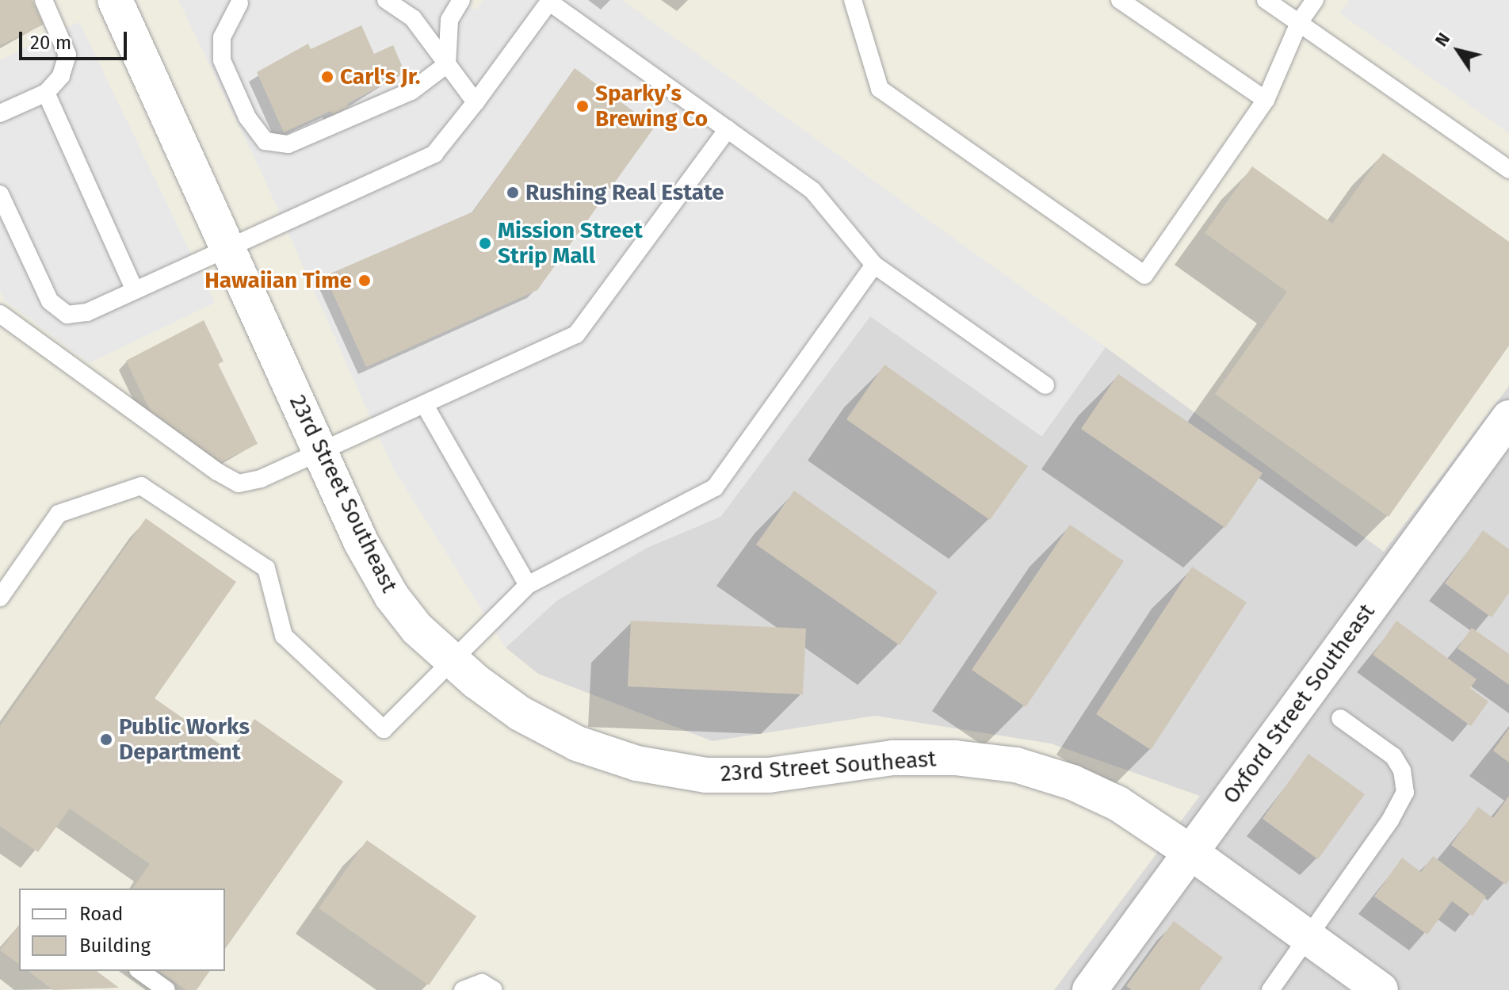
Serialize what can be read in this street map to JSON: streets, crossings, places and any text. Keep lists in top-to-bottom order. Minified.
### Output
{"streets":{"street":["23rd Street Southeast","Oxford Street Southeast"]},"crossings":[["23rd Street Southeast","Oxford Street Southeast"]],"places":["Carl's Jr.","Sparky’s Brewing Co","Rushing Real Estate","Mission Street Strip Mall","Hawaiian Time","Public Works Department"],"legend":["Road","Building"],"scale_bar":"20 m","north":"top left"}
